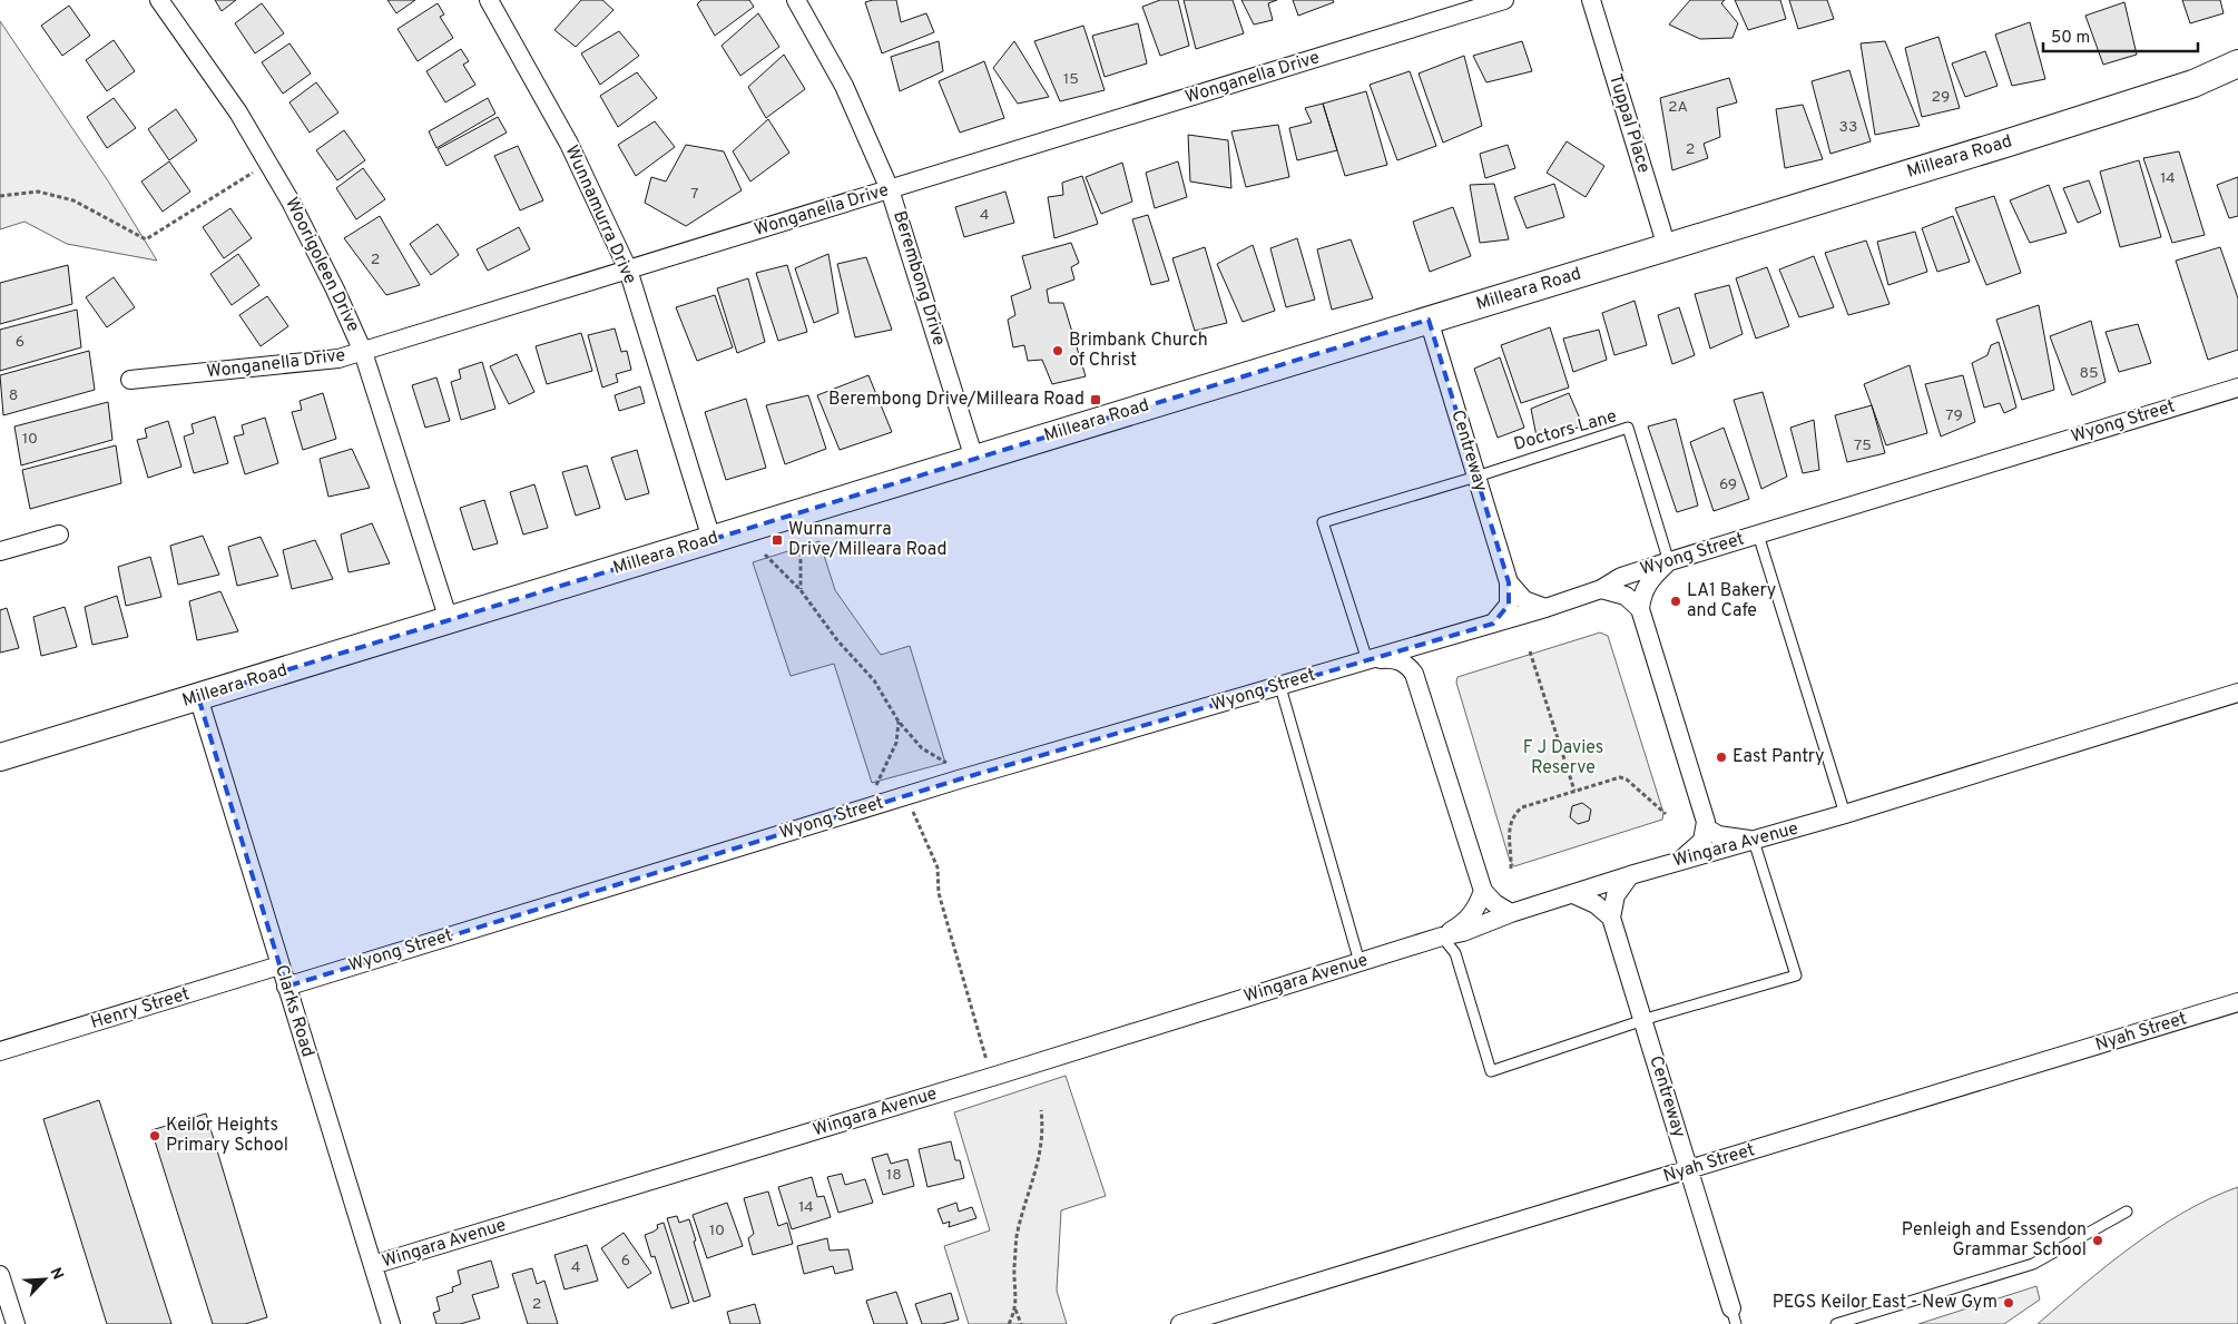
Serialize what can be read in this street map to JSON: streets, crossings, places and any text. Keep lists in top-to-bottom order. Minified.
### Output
{"streets":{"main road":["Milleara Road"],"street":["Wonganella Drive","Tuppal Place","Wunnamurra Drive","Woorigoleen Drive","Berembong Drive","Wyong Street","Centreway","Wingara Avenue","Henry Street","Clarks Road","Nyah Street"],"lane":["Doctors Lane"]},"crossings":[["Wonganella Drive","Wunnamurra Drive"],["Wonganella Drive","Woorigoleen Drive"],["Wonganella Drive","Berembong Drive"],["Tuppal Place","Milleara Road"],["Milleara Road","Wunnamurra Drive"],["Milleara Road","Woorigoleen Drive"],["Milleara Road","Berembong Drive"],["Milleara Road","Centreway"],["Milleara Road","Clarks Road"],["Wyong Street","Doctors Lane"],["Wyong Street","Centreway"],["Wyong Street","Clarks Road"],["Doctors Lane","Centreway"],["Centreway","Nyah Street"],["Wingara Avenue","Clarks Road"],["Henry Street","Clarks Road"]],"parks":["F J Davies Reserve"],"places":{"other":["Brimbank Church of Christ","LA1 Bakery and Cafe","East Pantry","Keilor Heights Primary School","Penleigh and Essendon Grammar School","PEGS Keilor East - New Gym"],"transit":["Berembong Drive/Milleara Road","Wunnamurra Drive/Milleara Road"]},"house_numbers":["15","29","2A","33","2","14","7","4","2","6","85","8","79","10","75","69","18","14","10","6","4","2"],"scale_bar":"50 m","north":"top right"}
